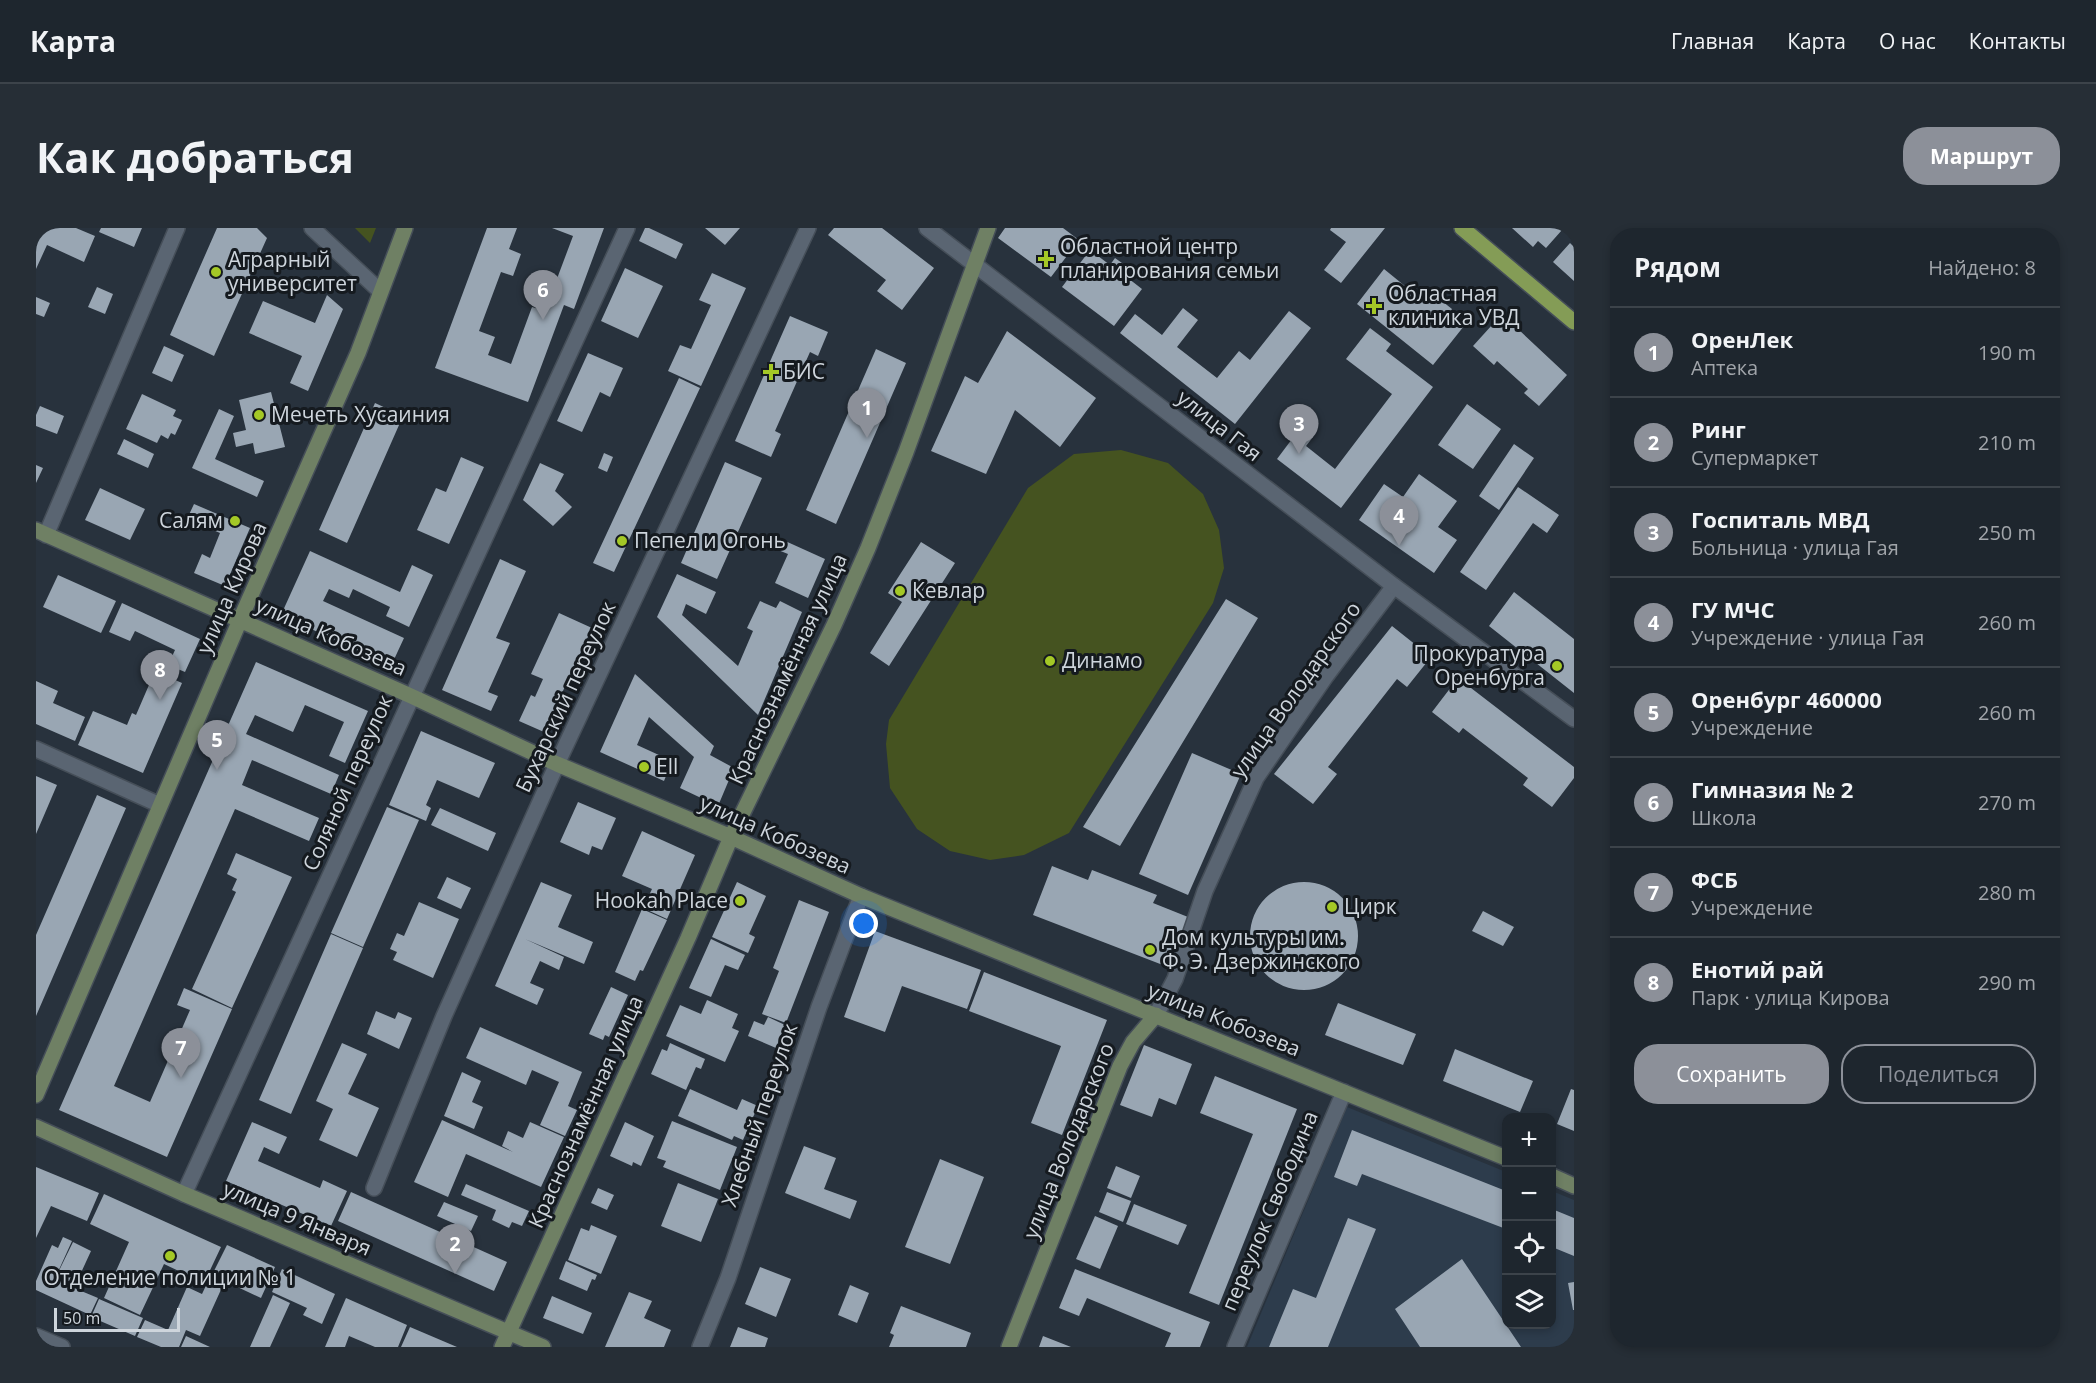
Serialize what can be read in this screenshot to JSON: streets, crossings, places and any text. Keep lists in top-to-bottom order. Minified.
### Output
{"streets":{"main road":["улица Кирова","улица Кобозева","Краснознамённая улица","улица Володарского","улица 9 Января"],"street":["улица Гая","Бухарский переулок","Соляной переулок","Хлебный переулок","переулок Свободина"]},"crossings":[["улица Гая","Краснознамённая улица"],["улица Гая","улица Володарского"],["улица Кирова","улица Кобозева"],["улица Кобозева","Краснознамённая улица"],["улица Кобозева","улица Володарского"],["улица Кобозева","Бухарский переулок"],["улица Кобозева","Соляной переулок"],["улица Кобозева","Хлебный переулок"],["улица Кобозева","переулок Свободина"],["Краснознамённая улица","улица 9 Января"],["Соляной переулок","улица 9 Января"]],"places":{"health":["Областной центр планирования семьи","Областная клиника УВД","БИС"],"other":["Аграрный университет","Мечеть Хусаиния","Салям","Пепел и Огонь","Кевлар","Динамо","Прокуратура Оренбурга","Ell","Hookah Place","Цирк","Дом культуры им. Ф. Э. Дзержинского","Отделение полиции № 1"]},"scale_bar":"50 m","page":{"header":"Карта","nav":["Главная","Карта","О нас","Контакты"],"buttons":["Маршрут",["Сохранить","Поделиться"]],"title":"Как добраться","heading":["Рядом","Найдено: 8"],"pins":["6","1","3","4","8","5","7","2"],"list":[{"mark":"1","name":"ОренЛек","note":"Аптека","value":"190 m"},{"mark":"2","name":"Ринг","note":"Супермаркет","value":"210 m"},{"mark":"3","name":"Госпиталь МВД","note":"Больница · улица Гая","value":"250 m"},{"mark":"4","name":"ГУ МЧС","note":"Учреждение · улица Гая","value":"260 m"},{"mark":"5","name":"Оренбург 460000","note":"Учреждение","value":"260 m"},{"mark":"6","name":"Гимназия № 2","note":"Школа","value":"270 m"},{"mark":"7","name":"ФСБ","note":"Учреждение","value":"280 m"},{"mark":"8","name":"Енотий рай","note":"Парк · улица Кирова","value":"290 m"}],"map_buttons":["+","−"],"scale":"50 m"}}
